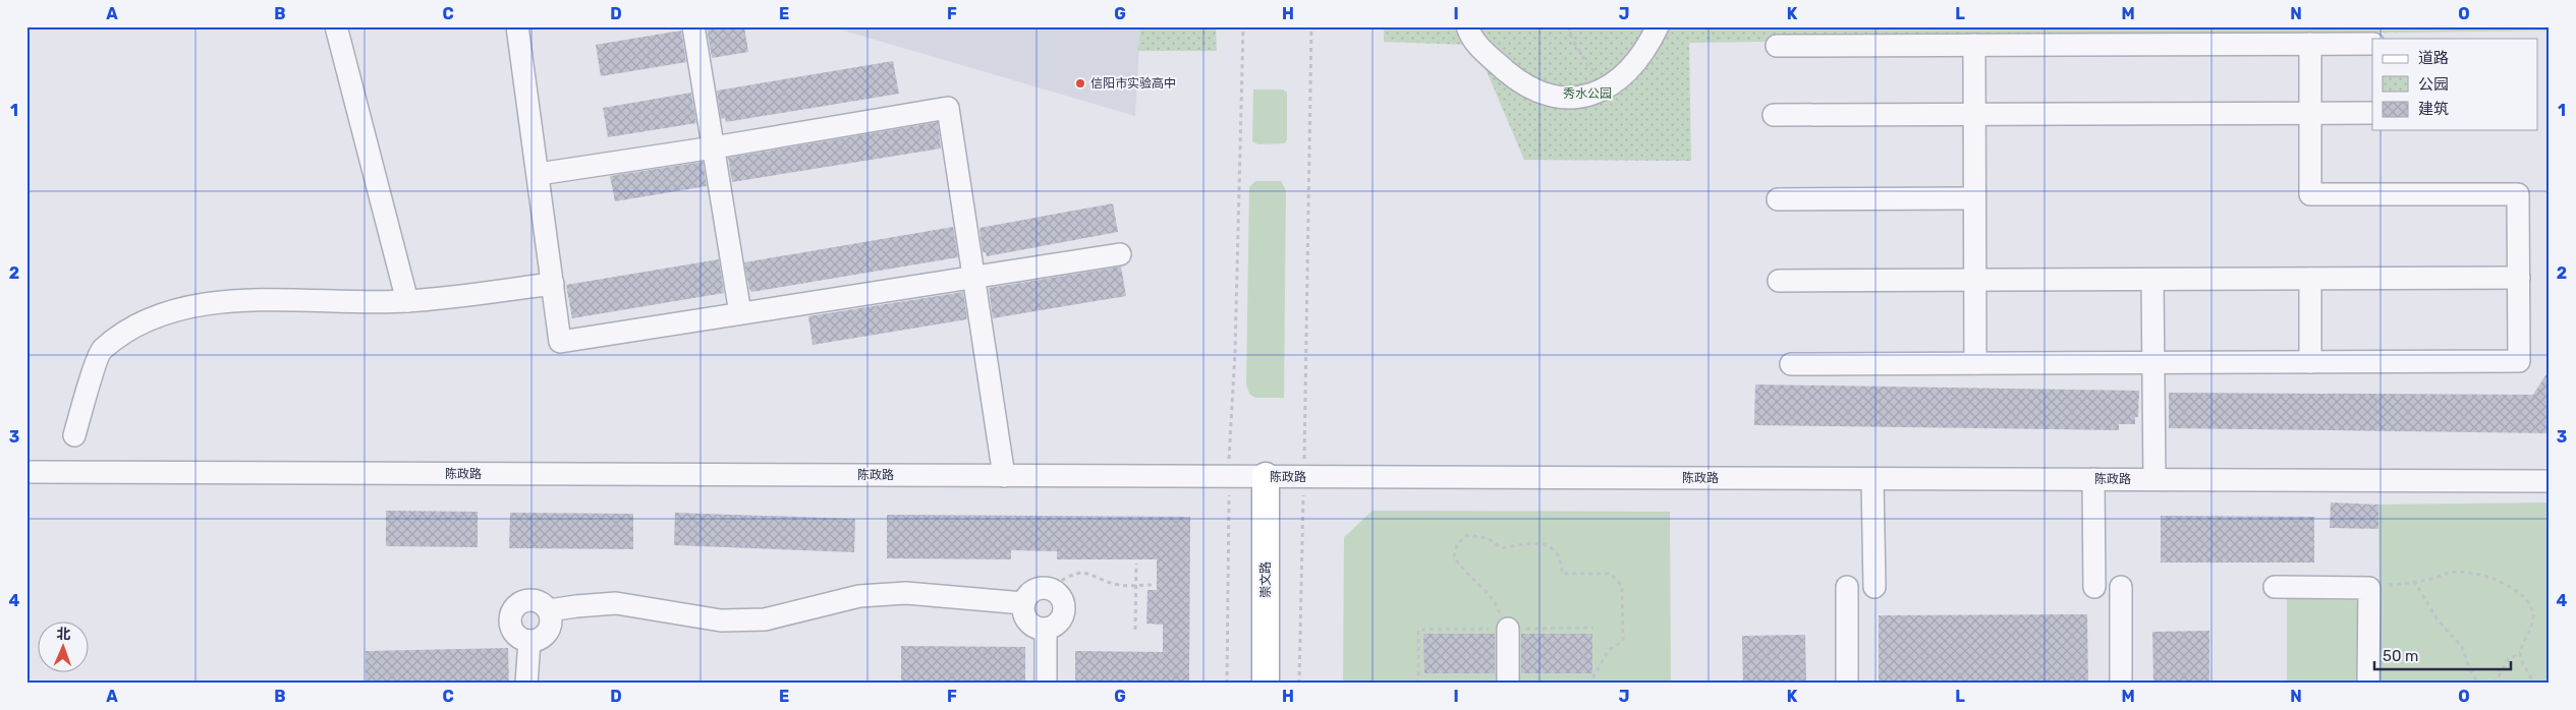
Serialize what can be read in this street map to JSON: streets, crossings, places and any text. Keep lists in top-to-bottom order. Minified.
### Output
{"streets":{"main road":["崇文路"],"street":["陈政路"]},"crossings":[["陈政路","崇文路"]],"parks":["秀水公园"],"places":["信阳市实验高中"],"legend":["道路","公园","建筑"],"scale_bar":"50 m","north":"top","grid":{"columns":["A","B","C","D","E","F","G","H","I","J","K","L","M","N","O"],"rows":["1","2","3","4"]}}
